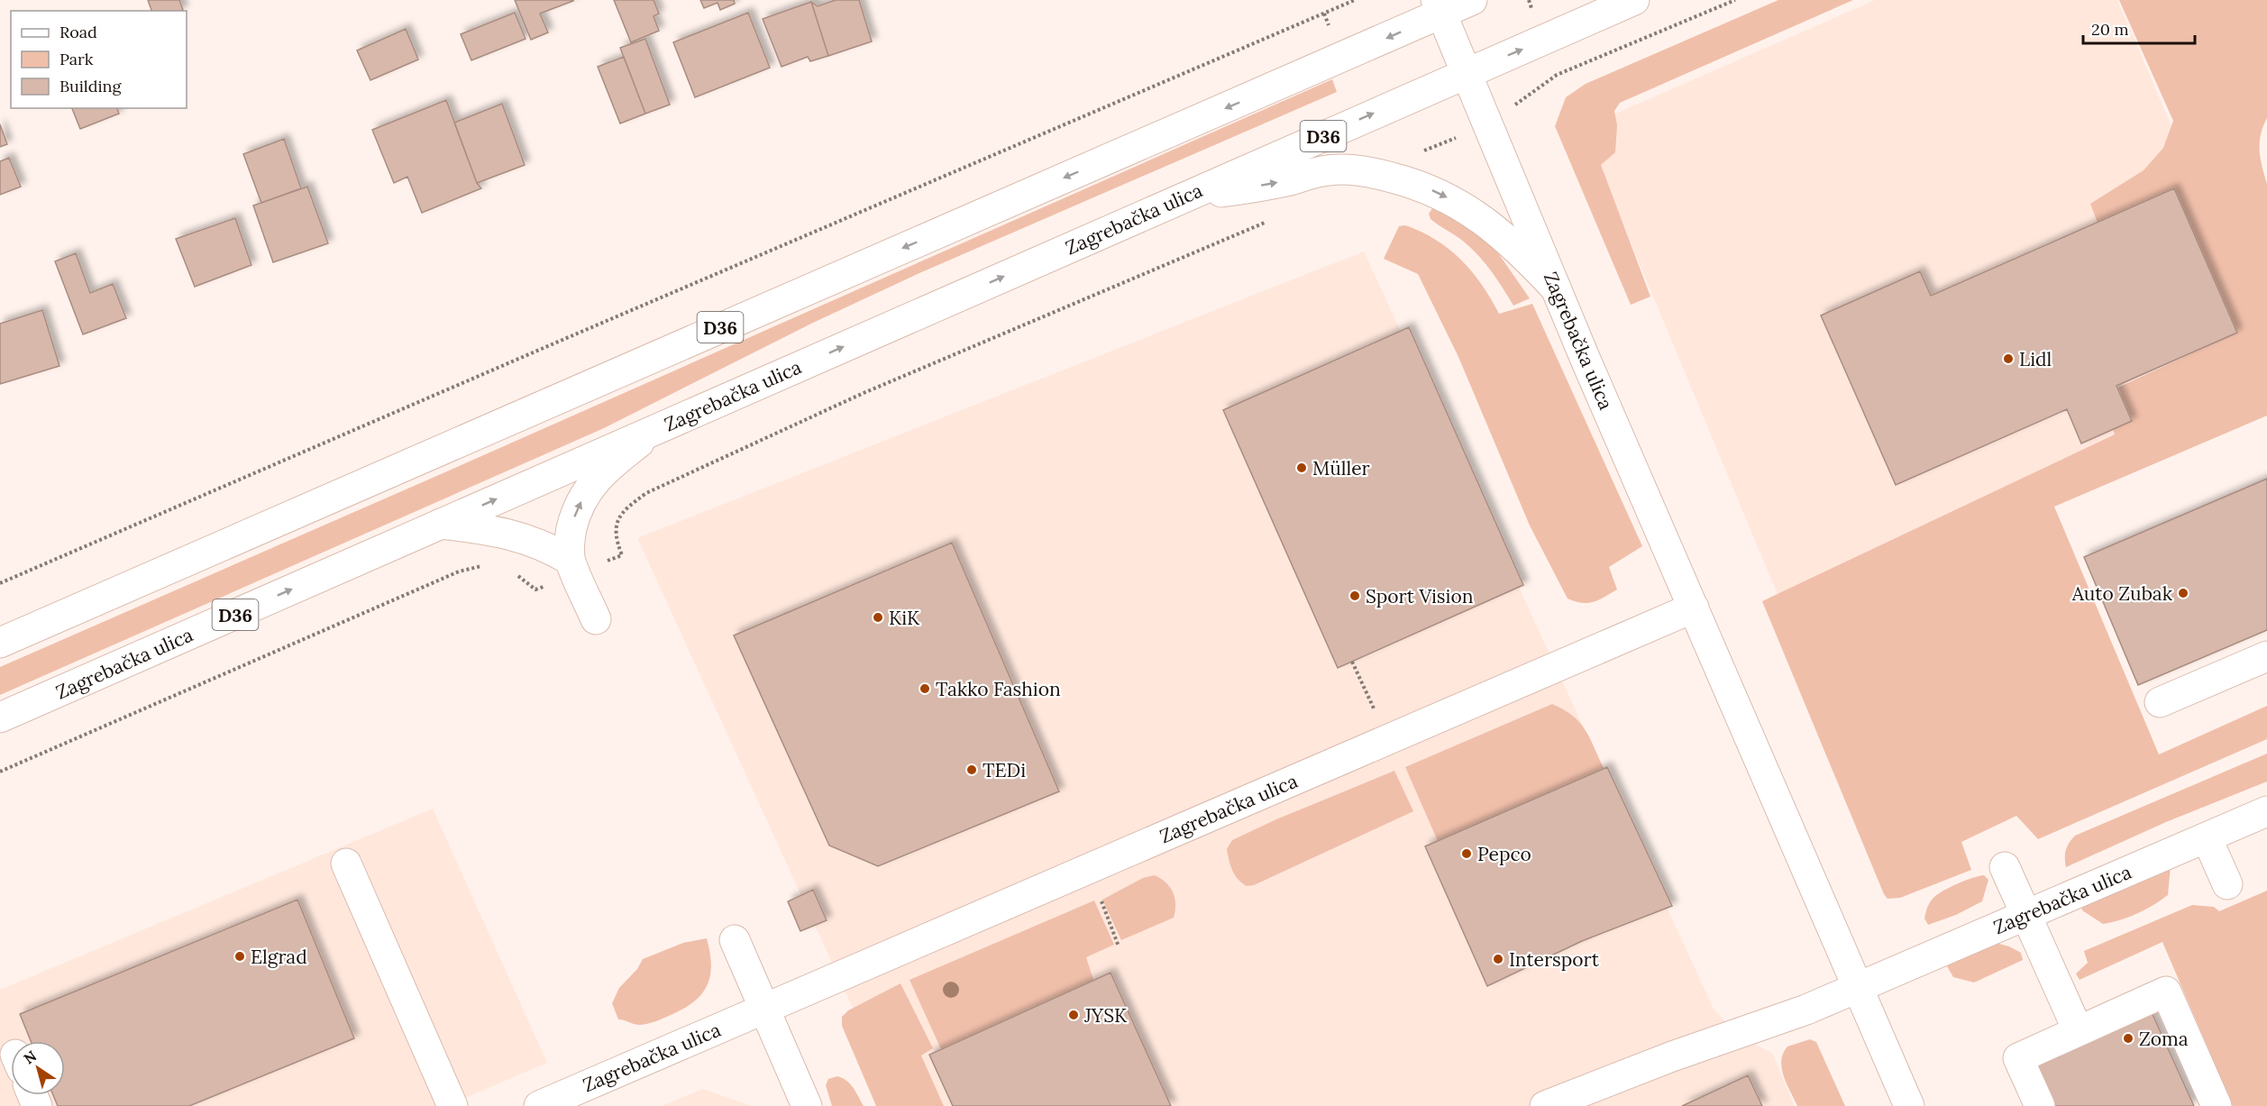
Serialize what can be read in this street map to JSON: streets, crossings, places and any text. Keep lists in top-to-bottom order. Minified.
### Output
{"streets":{"main road":["D36","Zagrebačka ulica"]},"crossings":[["D36","Zagrebačka ulica"]],"places":["Lidl","Müller","Auto Zubak","Sport Vision","KiK","Takko Fashion","TEDi","Pepco","Elgrad","Intersport","JYSK","Zoma"],"legend":["Road","Park","Building"],"scale_bar":"20 m","north":"top left"}
